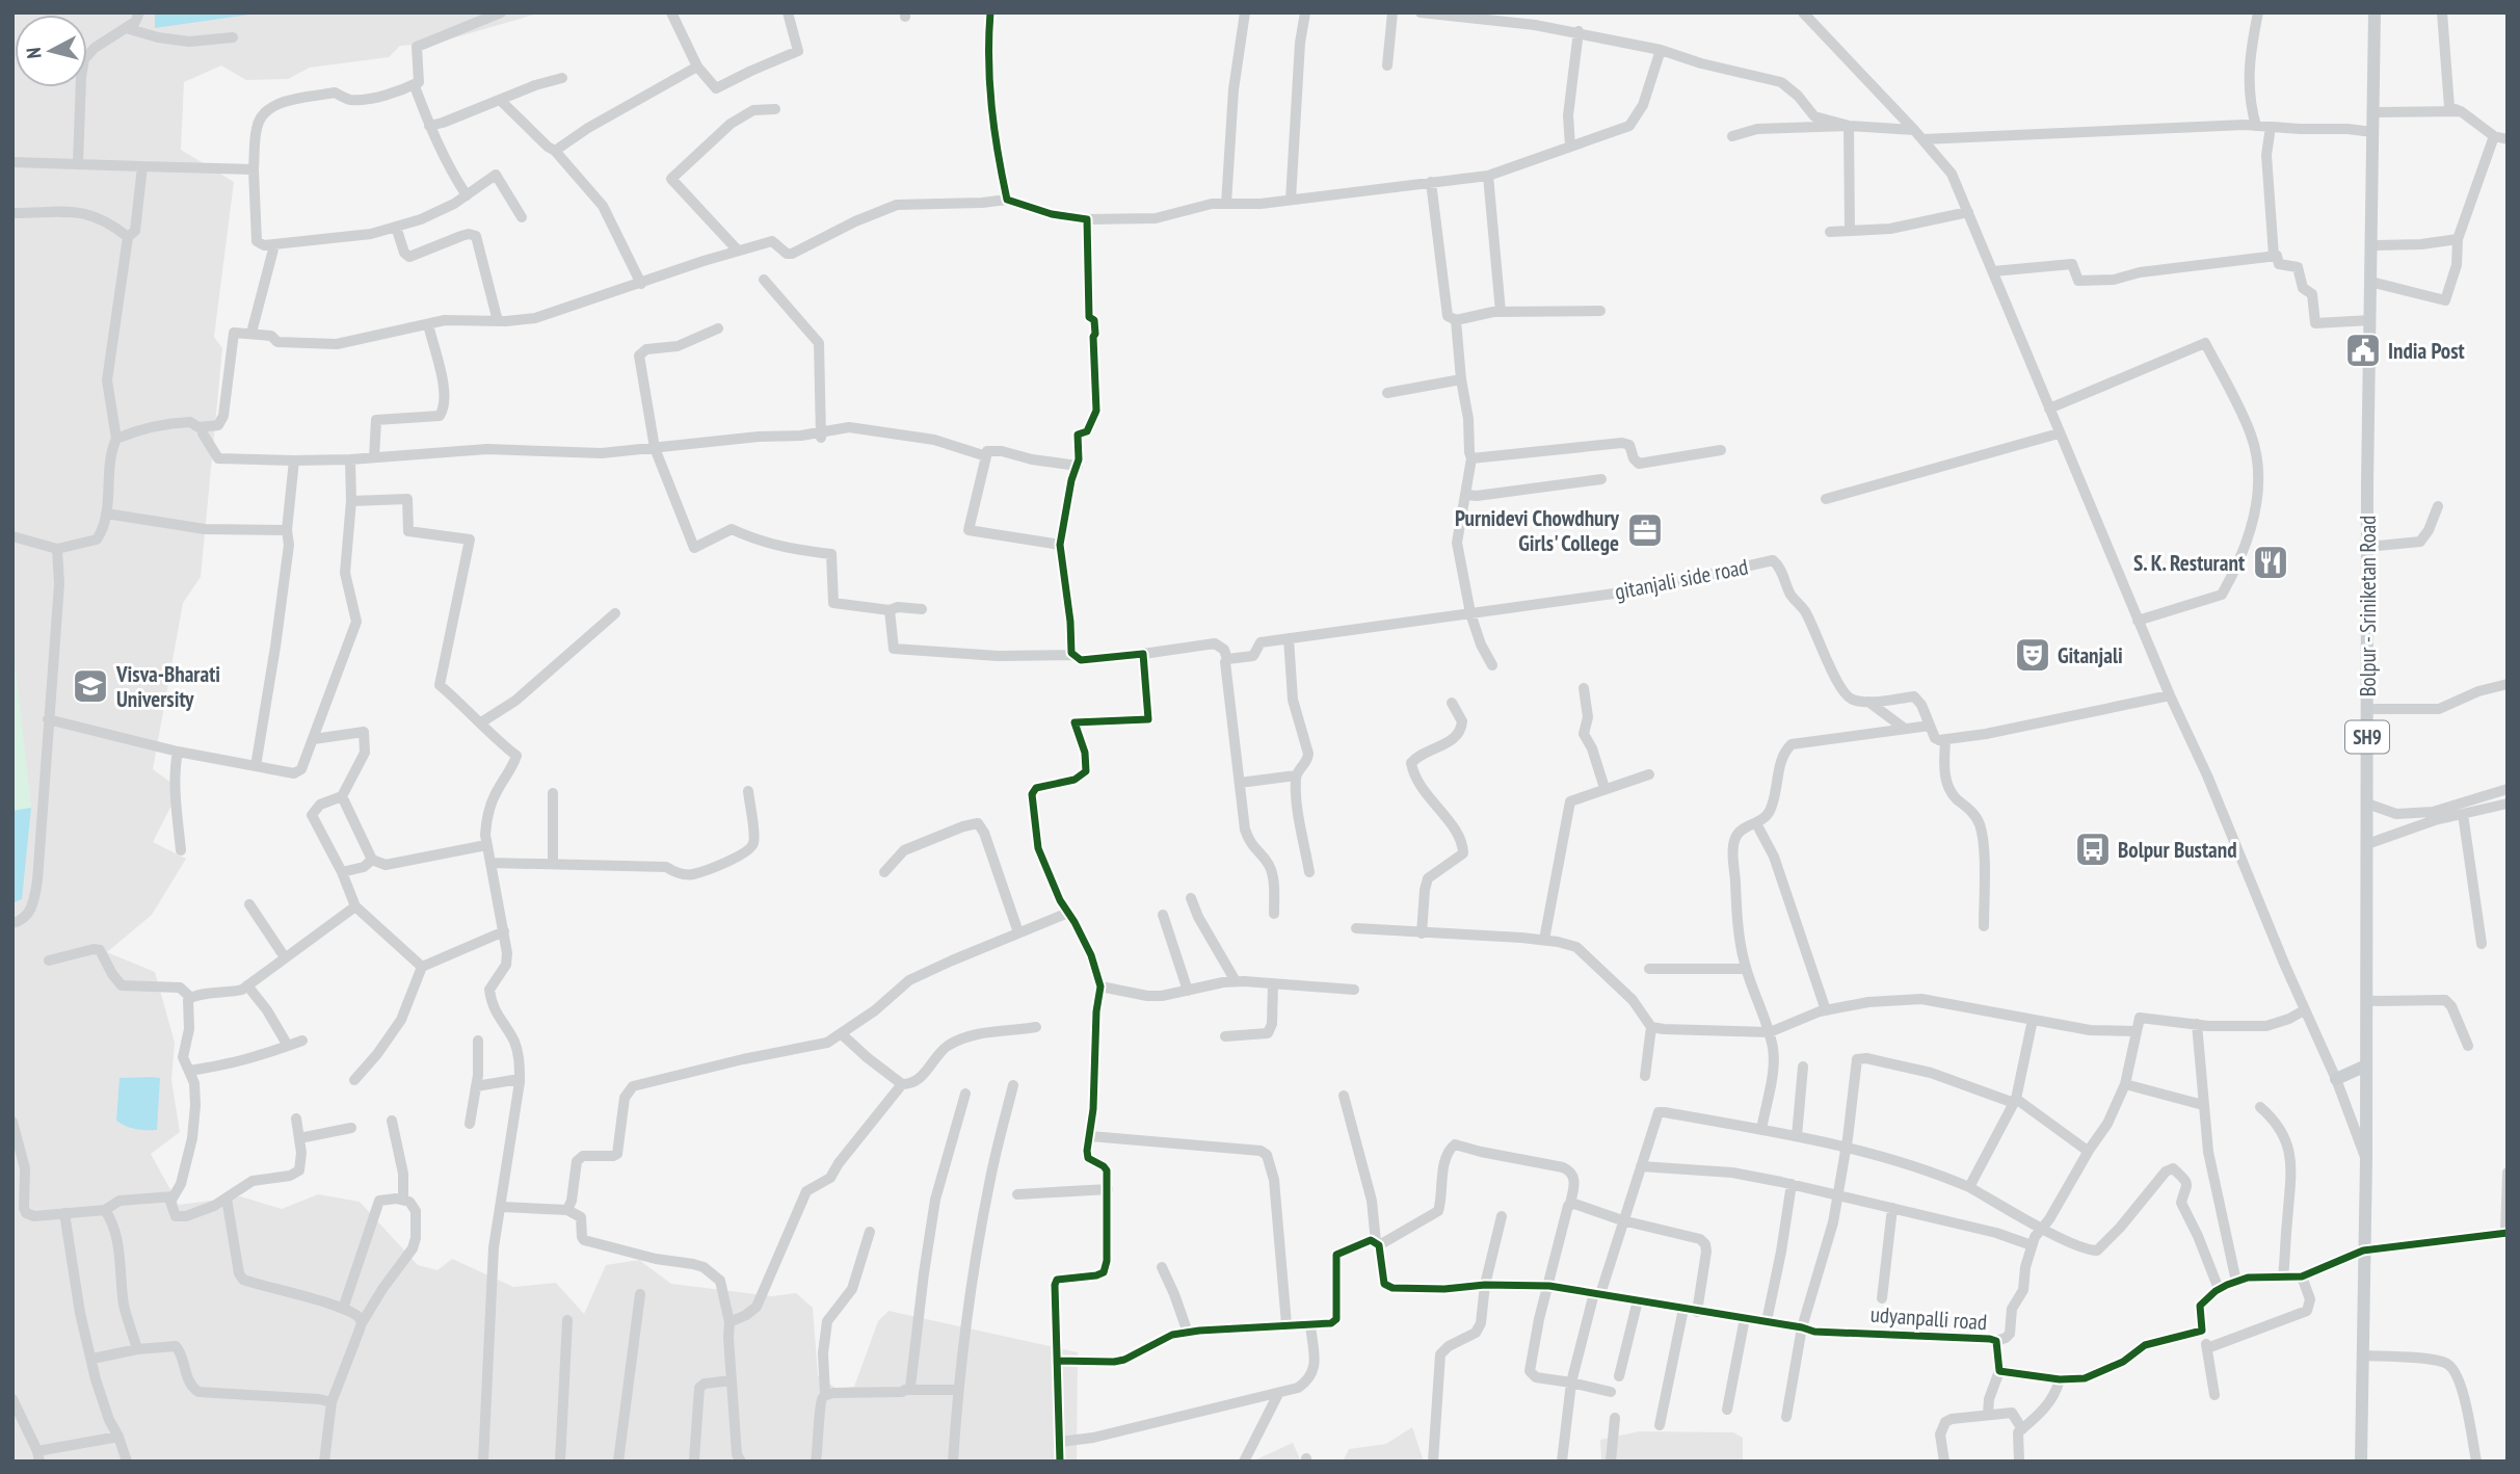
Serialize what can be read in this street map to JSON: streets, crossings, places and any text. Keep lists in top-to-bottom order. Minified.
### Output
{"streets":{"main road":["Bolpur - Sriniketan Road","SH9"],"street":["gitanjali side road","udyanpalli road"]},"places":{"public building":["India Post"],"office":["Purnidevi Chowdhury Girls' College"],"restaurant":["S. K. Resturant"],"theatre":["Gitanjali"],"school or university":["Visva-Bharati University"],"bus stop":["Bolpur Bustand"]},"north":"left"}
